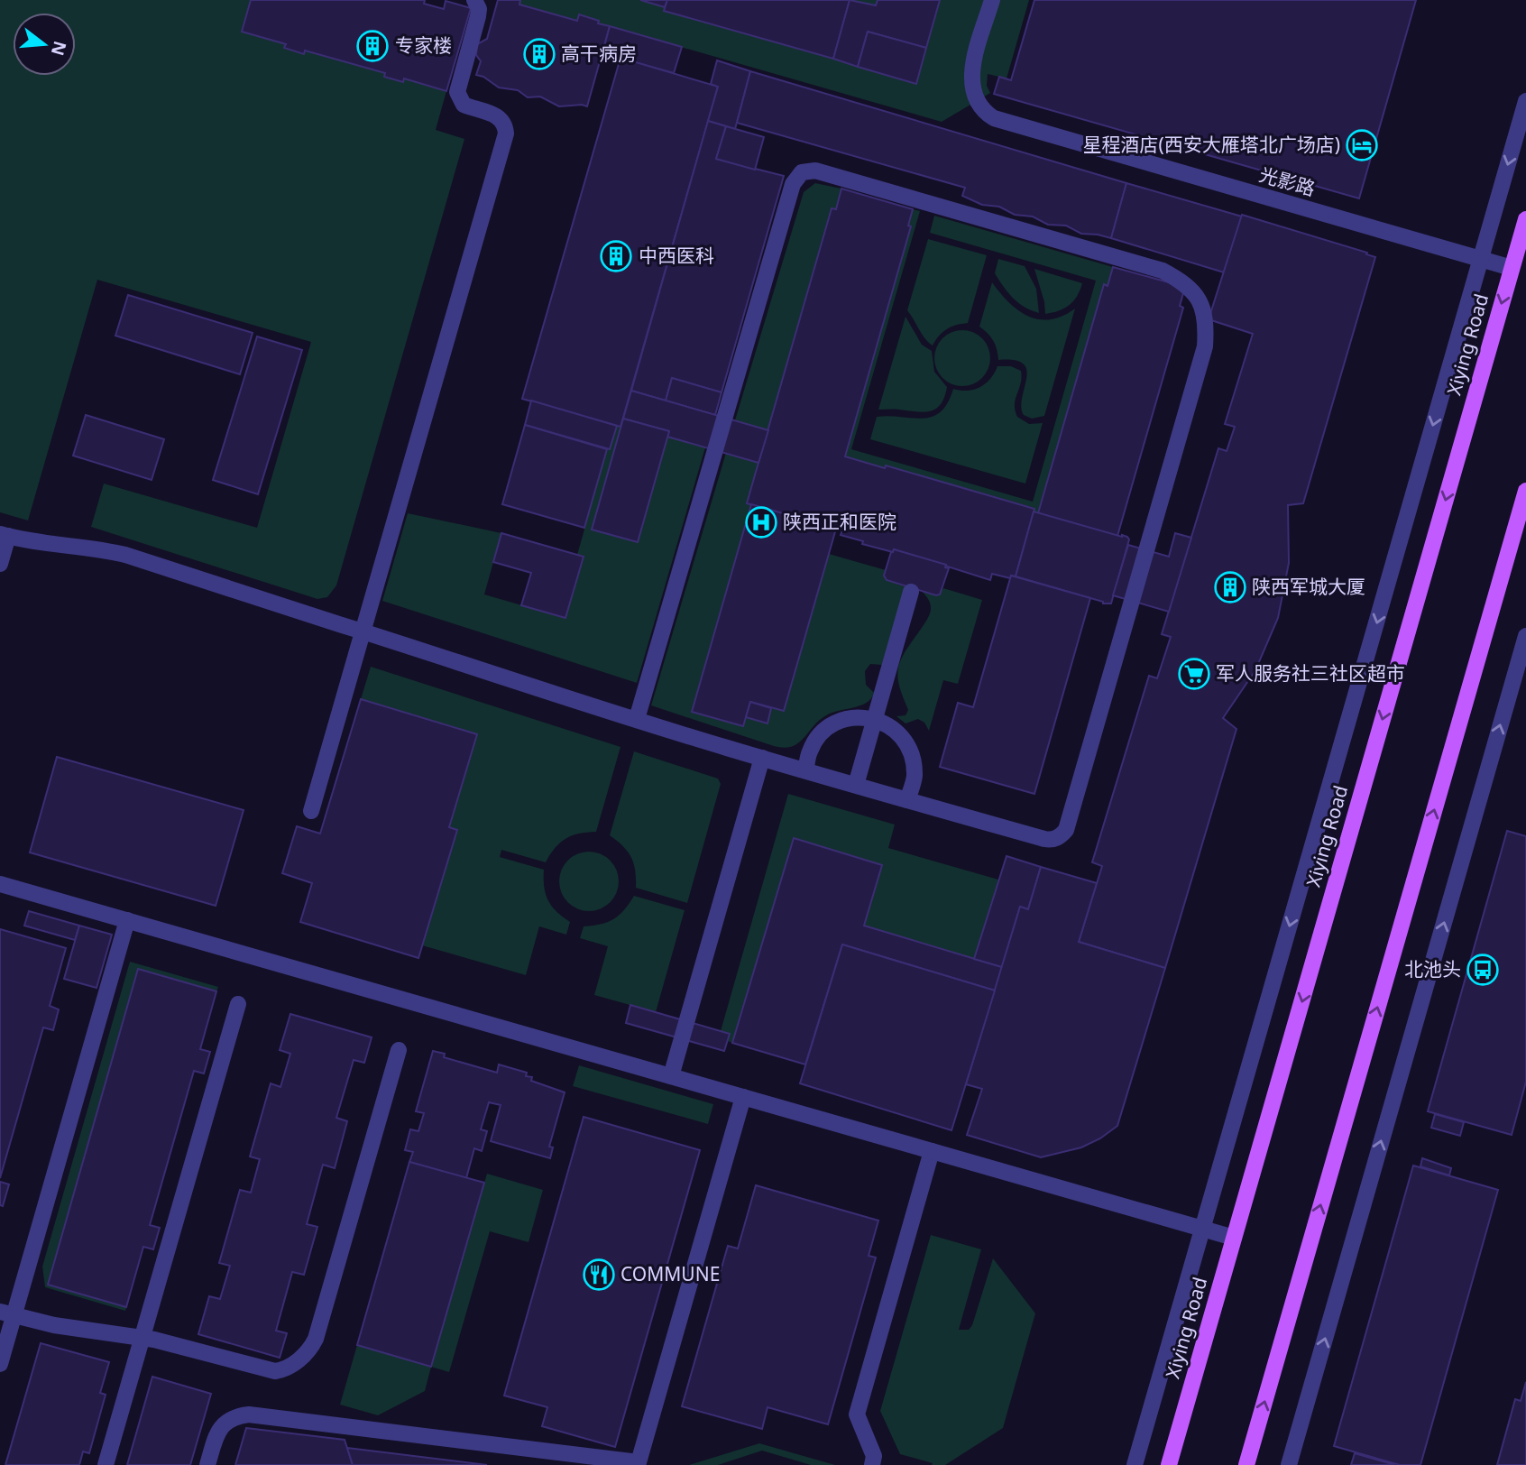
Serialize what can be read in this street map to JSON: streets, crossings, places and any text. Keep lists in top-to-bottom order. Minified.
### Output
{"streets":{"main road":["Xiying Road"],"street":["光影路"]},"crossings":[["光影路","Xiying Road"]],"places":{"building":["专家楼","高干病房","中西医科","陕西军城大厦"],"hotel":["星程酒店(西安大雁塔北广场店)"],"hospital":["陕西正和医院"],"supermarket":["军人服务社三社区超市"],"bus stop":["北池头"],"restaurant":["COMMUNE"]},"north":"right"}
